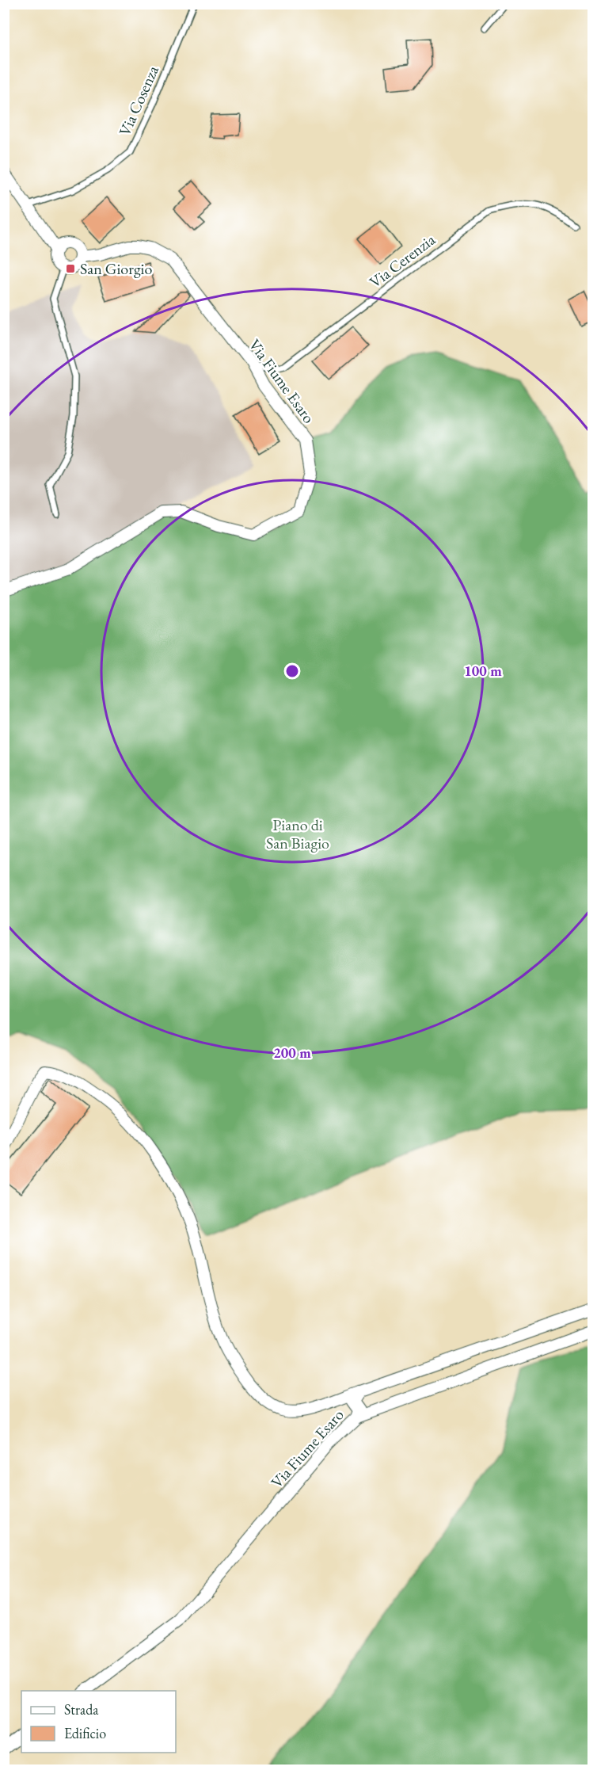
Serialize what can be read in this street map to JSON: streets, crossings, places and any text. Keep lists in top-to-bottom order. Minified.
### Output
{"streets":{"street":["Via Fiume Esaro"],"lane":["Via Cosenza","Via Cerenzia"]},"crossings":[["Via Cerenzia","Via Fiume Esaro"]],"parks":["Piano di San Biagio"],"places":{"transit":["San Giorgio"]},"legend":["Strada","Edificio"],"rings":["100 m","200 m"]}
